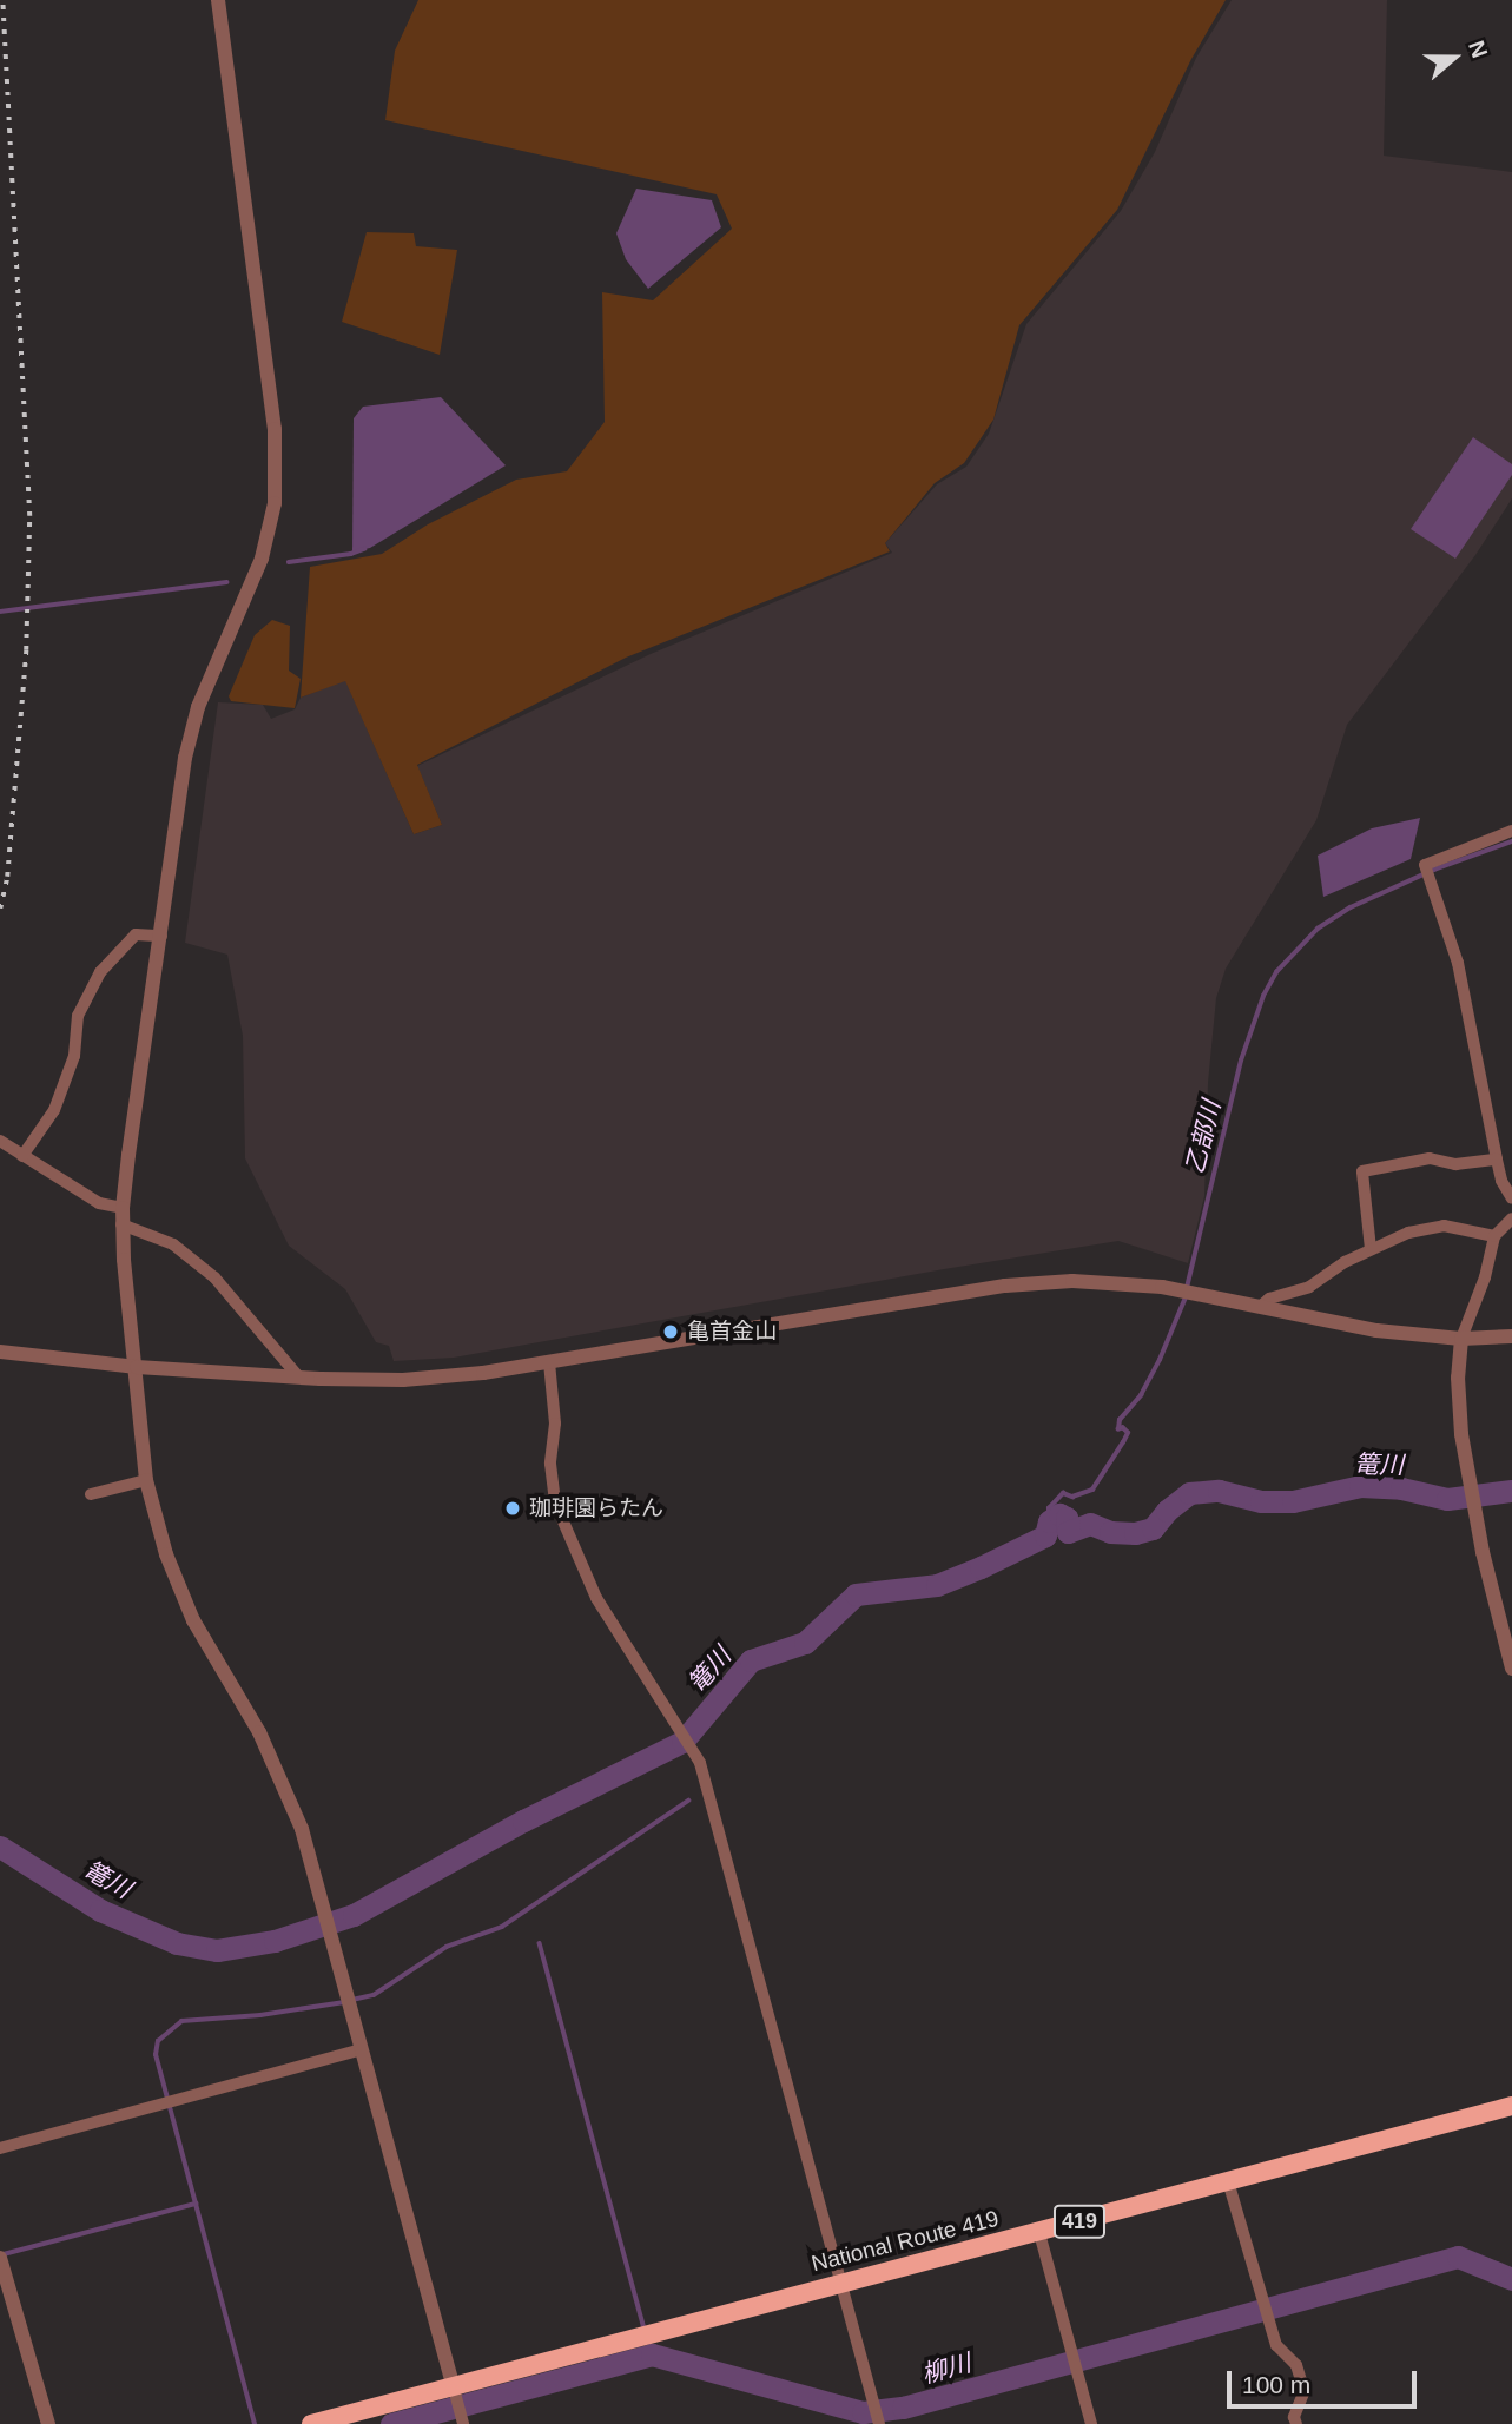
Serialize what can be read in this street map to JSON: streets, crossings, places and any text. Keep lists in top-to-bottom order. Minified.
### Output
{"streets":{"highway":["419","National Route 419"]},"water":["乙部川","篭川","柳川"],"places":["亀首金山","珈琲園らたん"],"scale_bar":"100 m","north":"right"}
